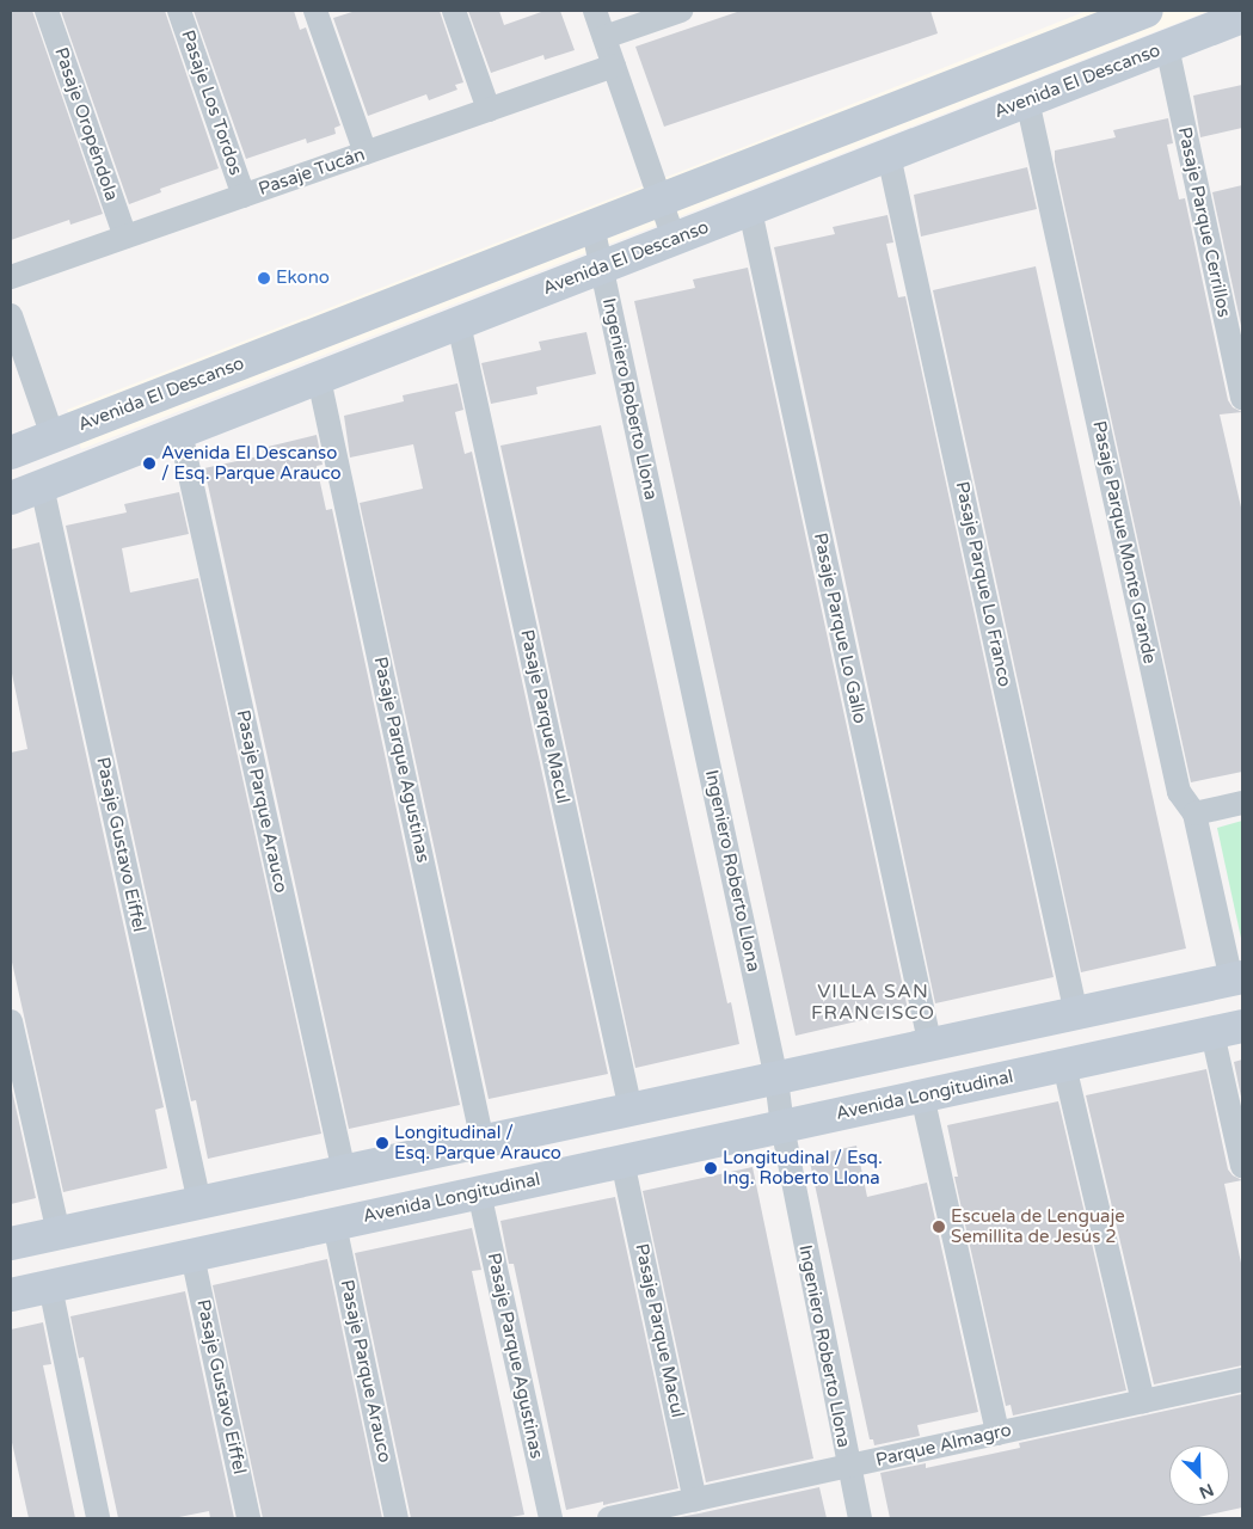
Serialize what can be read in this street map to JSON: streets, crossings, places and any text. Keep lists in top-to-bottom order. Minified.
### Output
{"streets":{"street":["Avenida El Descanso","Pasaje Los Tordos","Pasaje Oropéndola","Pasaje Tucán","Pasaje Parque Cerrillos","Ingeniero Roberto Llona","Pasaje Parque Monte Grande","Pasaje Parque Lo Franco","Pasaje Parque Lo Gallo","Pasaje Parque Macul","Pasaje Parque Agustinas","Pasaje Parque Arauco","Pasaje Gustavo Eiffel","Avenida Longitudinal","Parque Almagro"]},"crossings":[["Avenida El Descanso","Pasaje Parque Cerrillos"],["Avenida El Descanso","Ingeniero Roberto Llona"],["Avenida El Descanso","Pasaje Parque Monte Grande"],["Avenida El Descanso","Pasaje Parque Lo Franco"],["Avenida El Descanso","Pasaje Parque Lo Gallo"],["Avenida El Descanso","Pasaje Parque Macul"],["Avenida El Descanso","Pasaje Parque Agustinas"],["Avenida El Descanso","Pasaje Parque Arauco"],["Avenida El Descanso","Pasaje Gustavo Eiffel"],["Pasaje Los Tordos","Pasaje Tucán"],["Pasaje Oropéndola","Pasaje Tucán"],["Ingeniero Roberto Llona","Avenida Longitudinal"],["Ingeniero Roberto Llona","Parque Almagro"],["Pasaje Parque Macul","Avenida Longitudinal"],["Pasaje Parque Macul","Parque Almagro"],["Pasaje Parque Agustinas","Avenida Longitudinal"],["Pasaje Parque Arauco","Avenida Longitudinal"],["Pasaje Gustavo Eiffel","Avenida Longitudinal"]],"districts":["VILLA SAN FRANCISCO"],"places":["Ekono","Avenida El Descanso / Esq. Parque Arauco","Longitudinal / Esq. Parque Arauco","Longitudinal / Esq. Ing. Roberto Llona","Escuela de Lenguaje Semillita de Jesús 2"],"north":"bottom right"}
